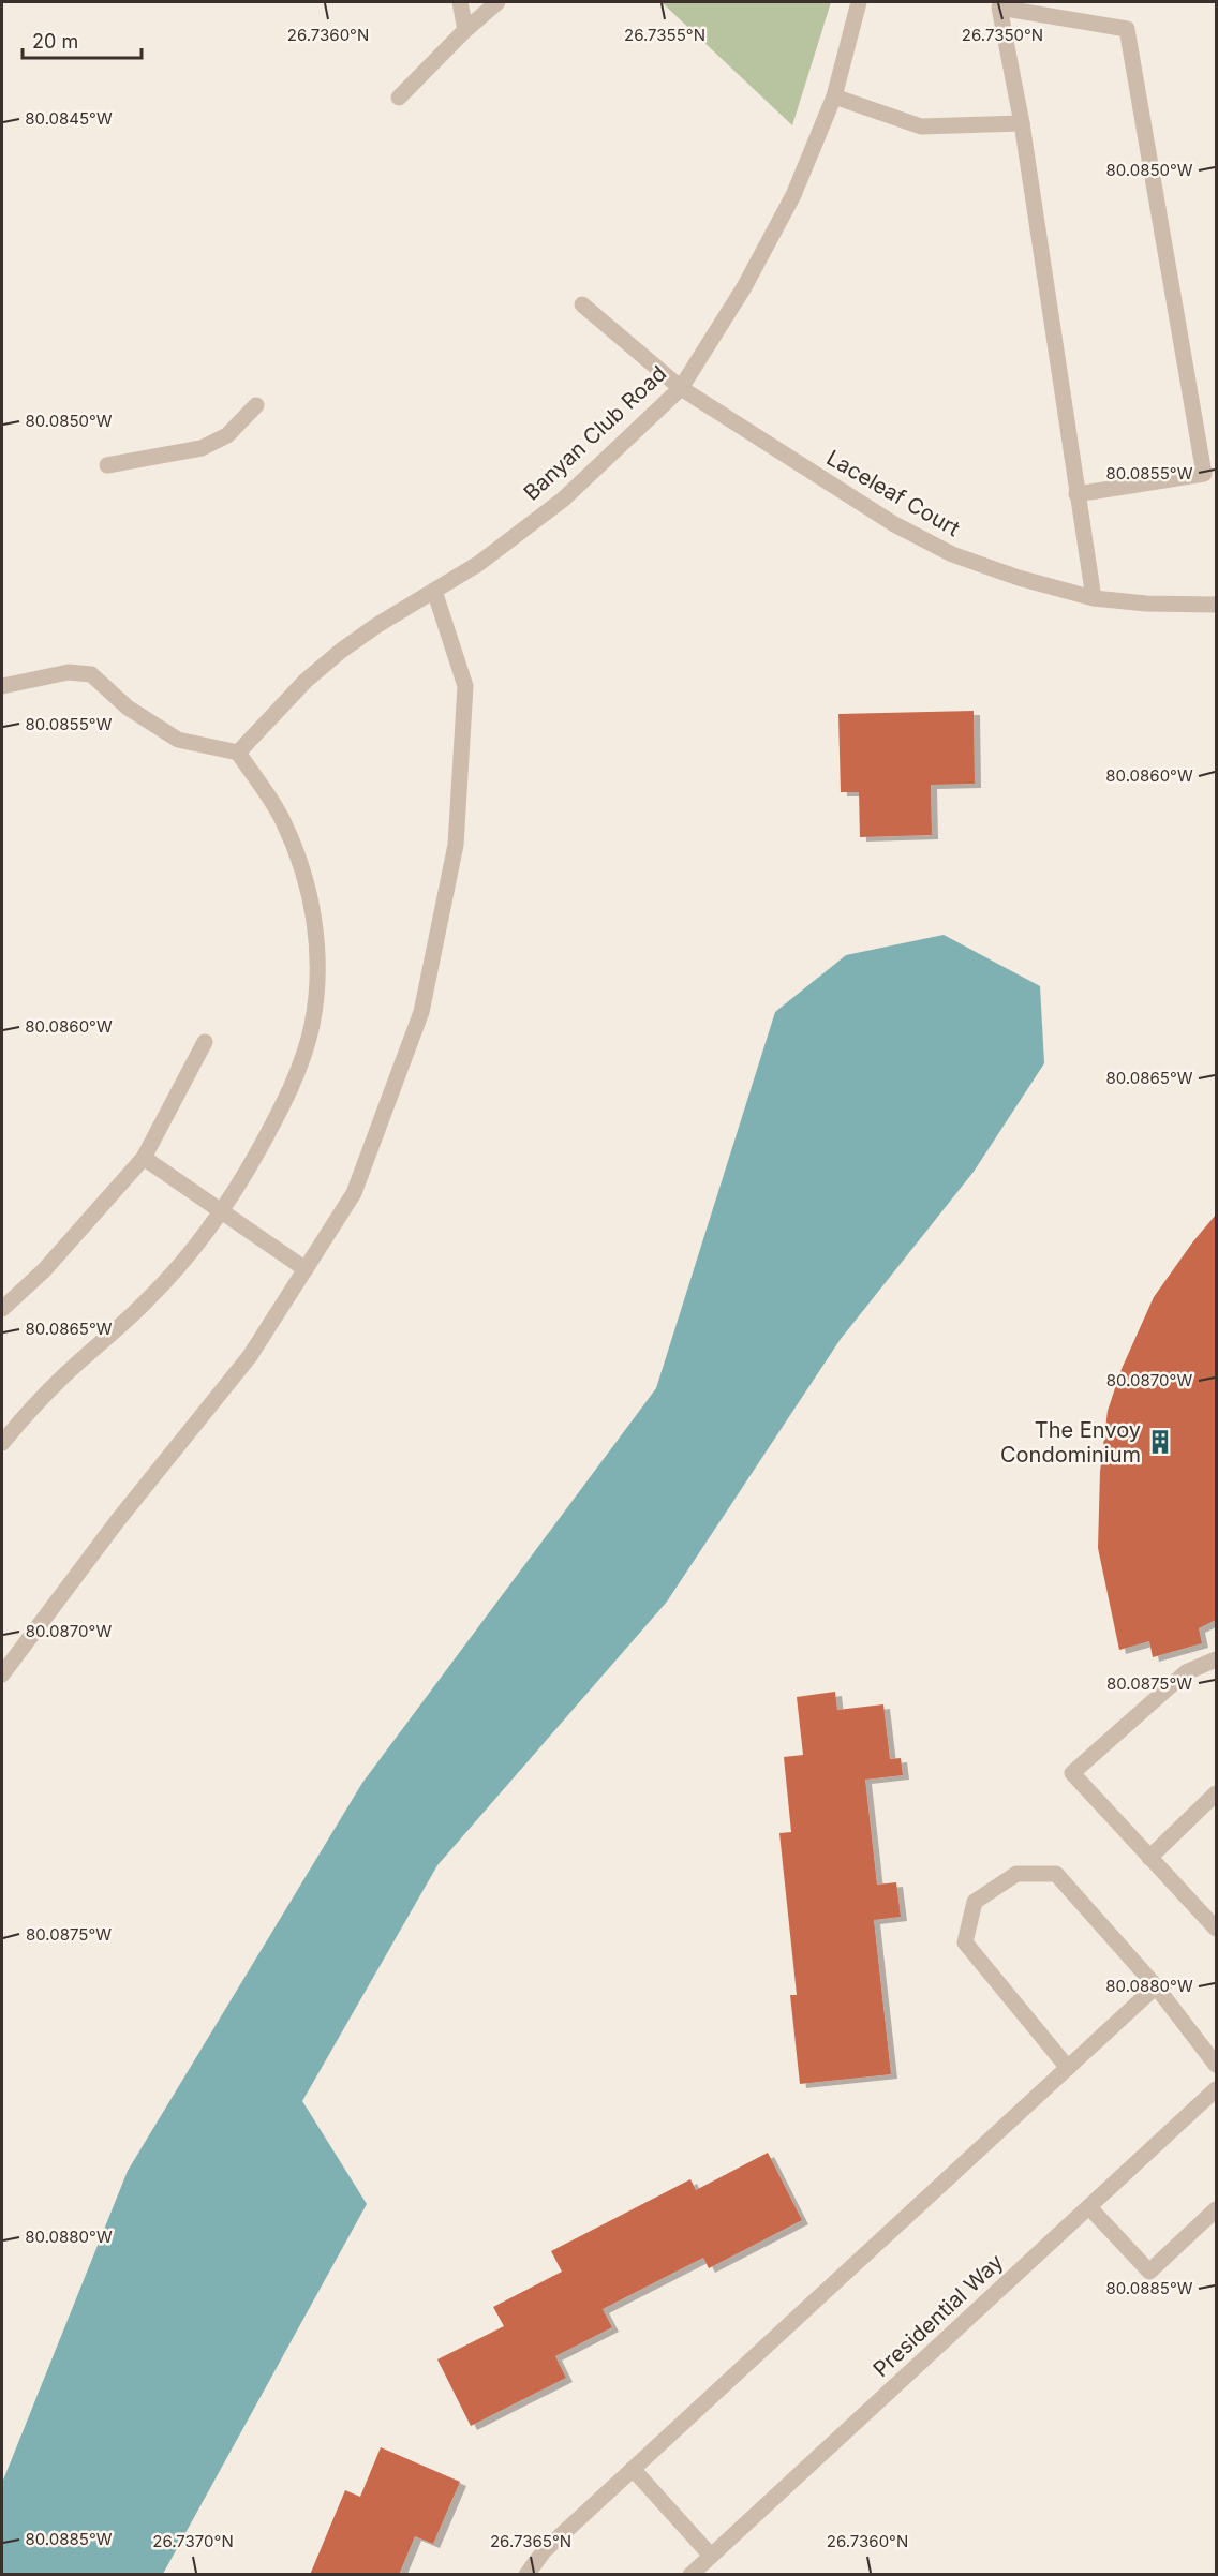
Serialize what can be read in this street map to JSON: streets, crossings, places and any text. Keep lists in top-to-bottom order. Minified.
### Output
{"streets":{"street":["Banyan Club Road","Laceleaf Court","Presidential Way"]},"crossings":[["Banyan Club Road","Laceleaf Court"]],"places":{"building":["The Envoy Condominium"]},"scale_bar":"20 m","coordinates":["26.7360°N","26.7355°N","26.7350°N","80.0845°W","80.0850°W","80.0855°W","80.0860°W","80.0865°W","80.0870°W","80.0875°W","80.0880°W","80.0885°W","26.7370°N","26.7365°N"]}
